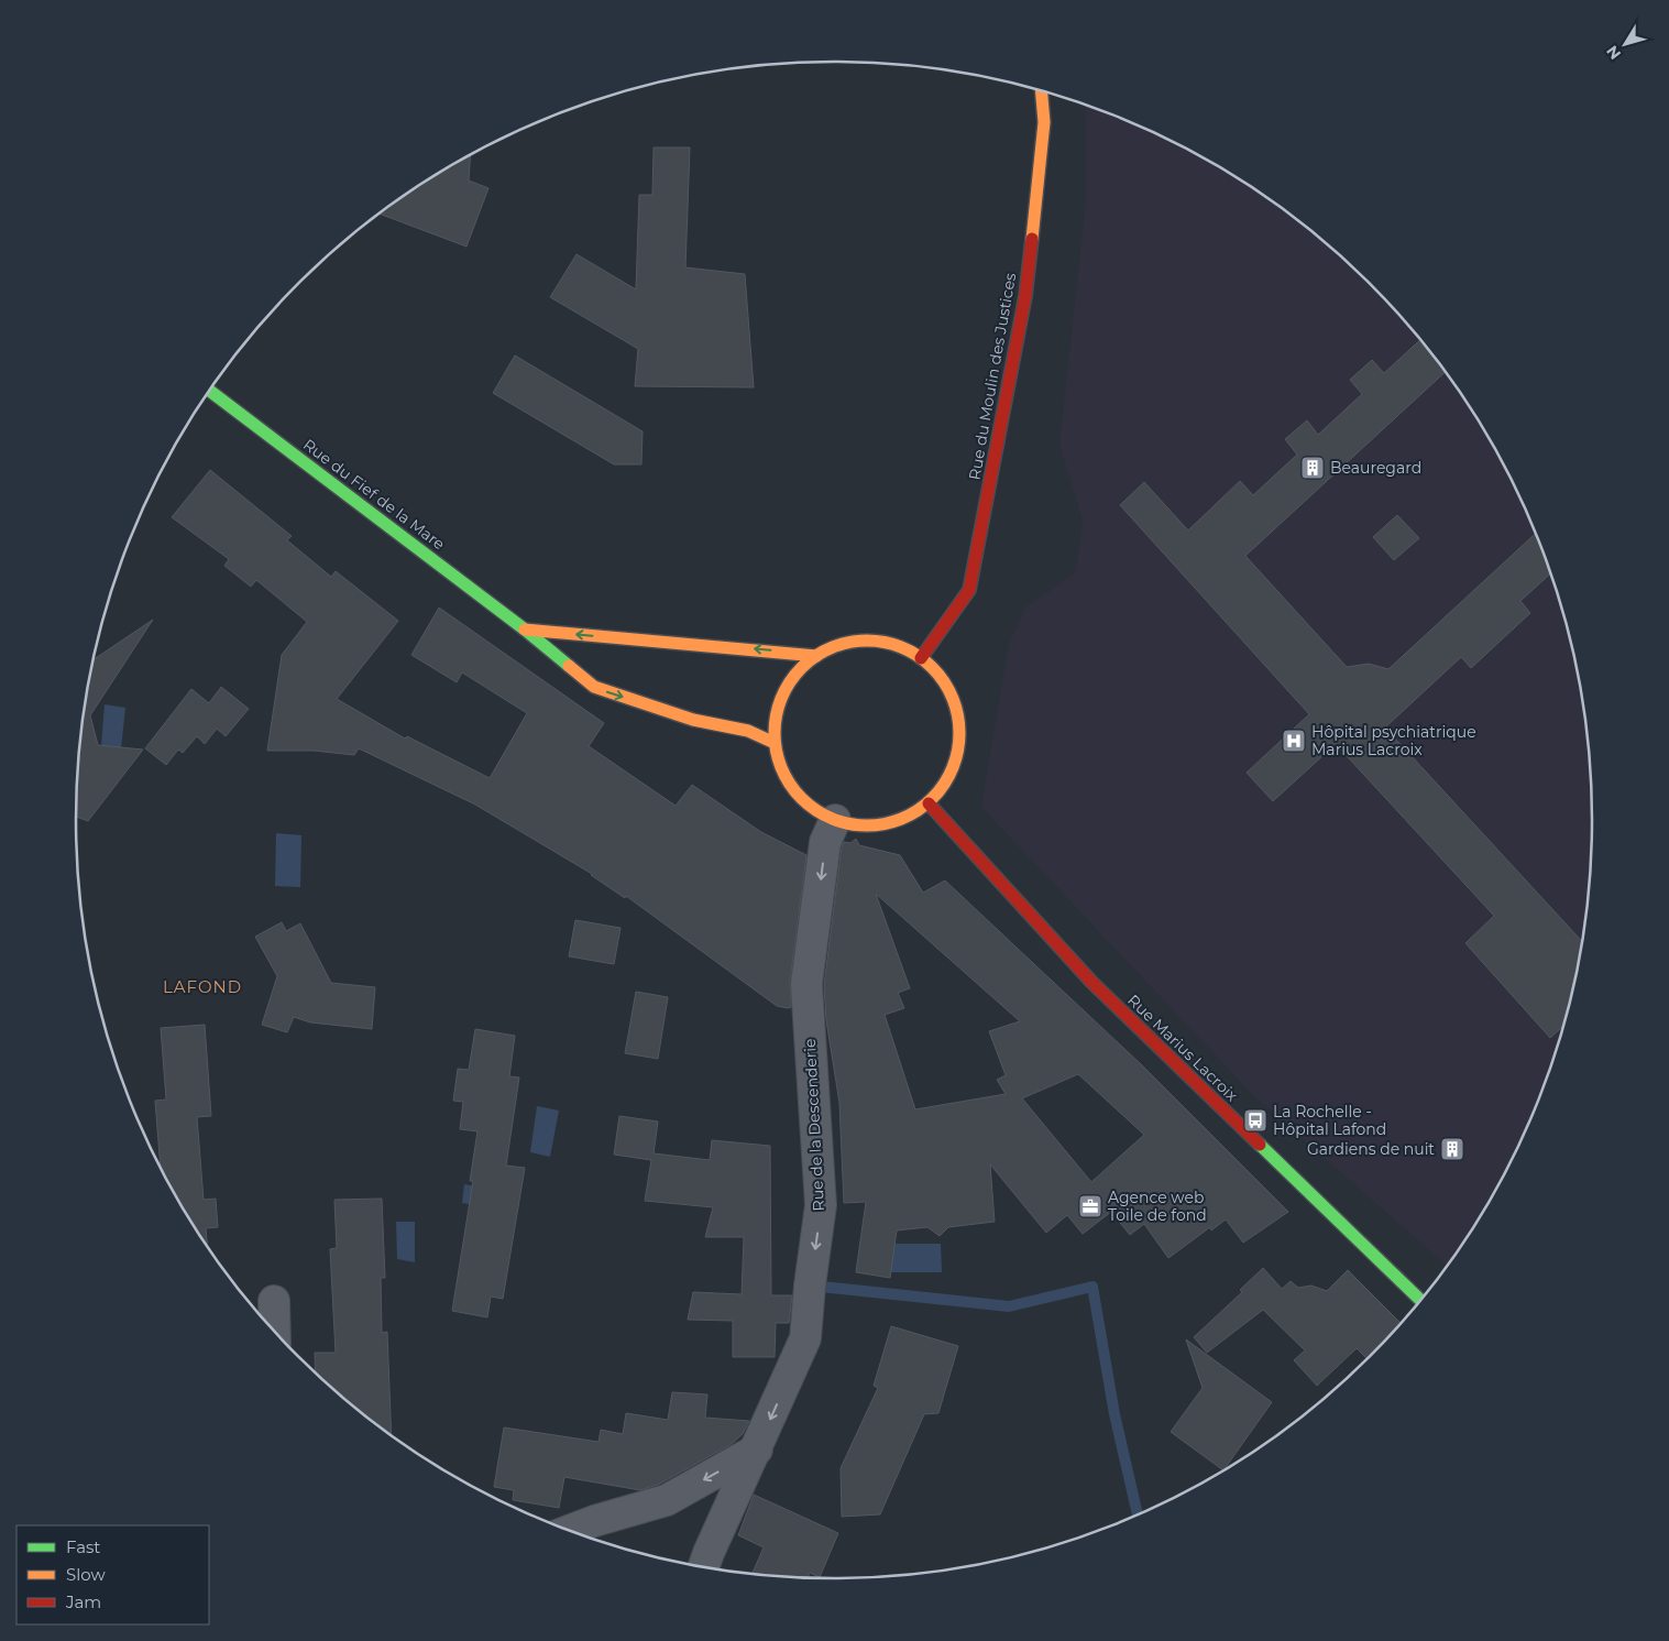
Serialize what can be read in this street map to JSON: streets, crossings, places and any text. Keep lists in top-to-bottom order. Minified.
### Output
{"streets":{"main road":["Rue du Moulin des Justices","Rue du Fief de la Mare","Rue Marius Lacroix"],"street":["Rue de la Descenderie"]},"crossings":[["Rue du Moulin des Justices","Rue du Fief de la Mare"],["Rue du Moulin des Justices","Rue Marius Lacroix"],["Rue du Moulin des Justices","Rue de la Descenderie"],["Rue du Fief de la Mare","Rue Marius Lacroix"],["Rue du Fief de la Mare","Rue de la Descenderie"],["Rue Marius Lacroix","Rue de la Descenderie"]],"one_way":["Rue de la Descenderie"],"districts":["LAFOND"],"places":{"building":["Beauregard","Gardiens de nuit"],"hospital":["Hôpital psychiatrique Marius Lacroix"],"bus stop":["La Rochelle - Hôpital Lafond"],"office":["Agence web Toile de fond"]},"legend":["Fast","Slow","Jam"],"north":"bottom left"}
